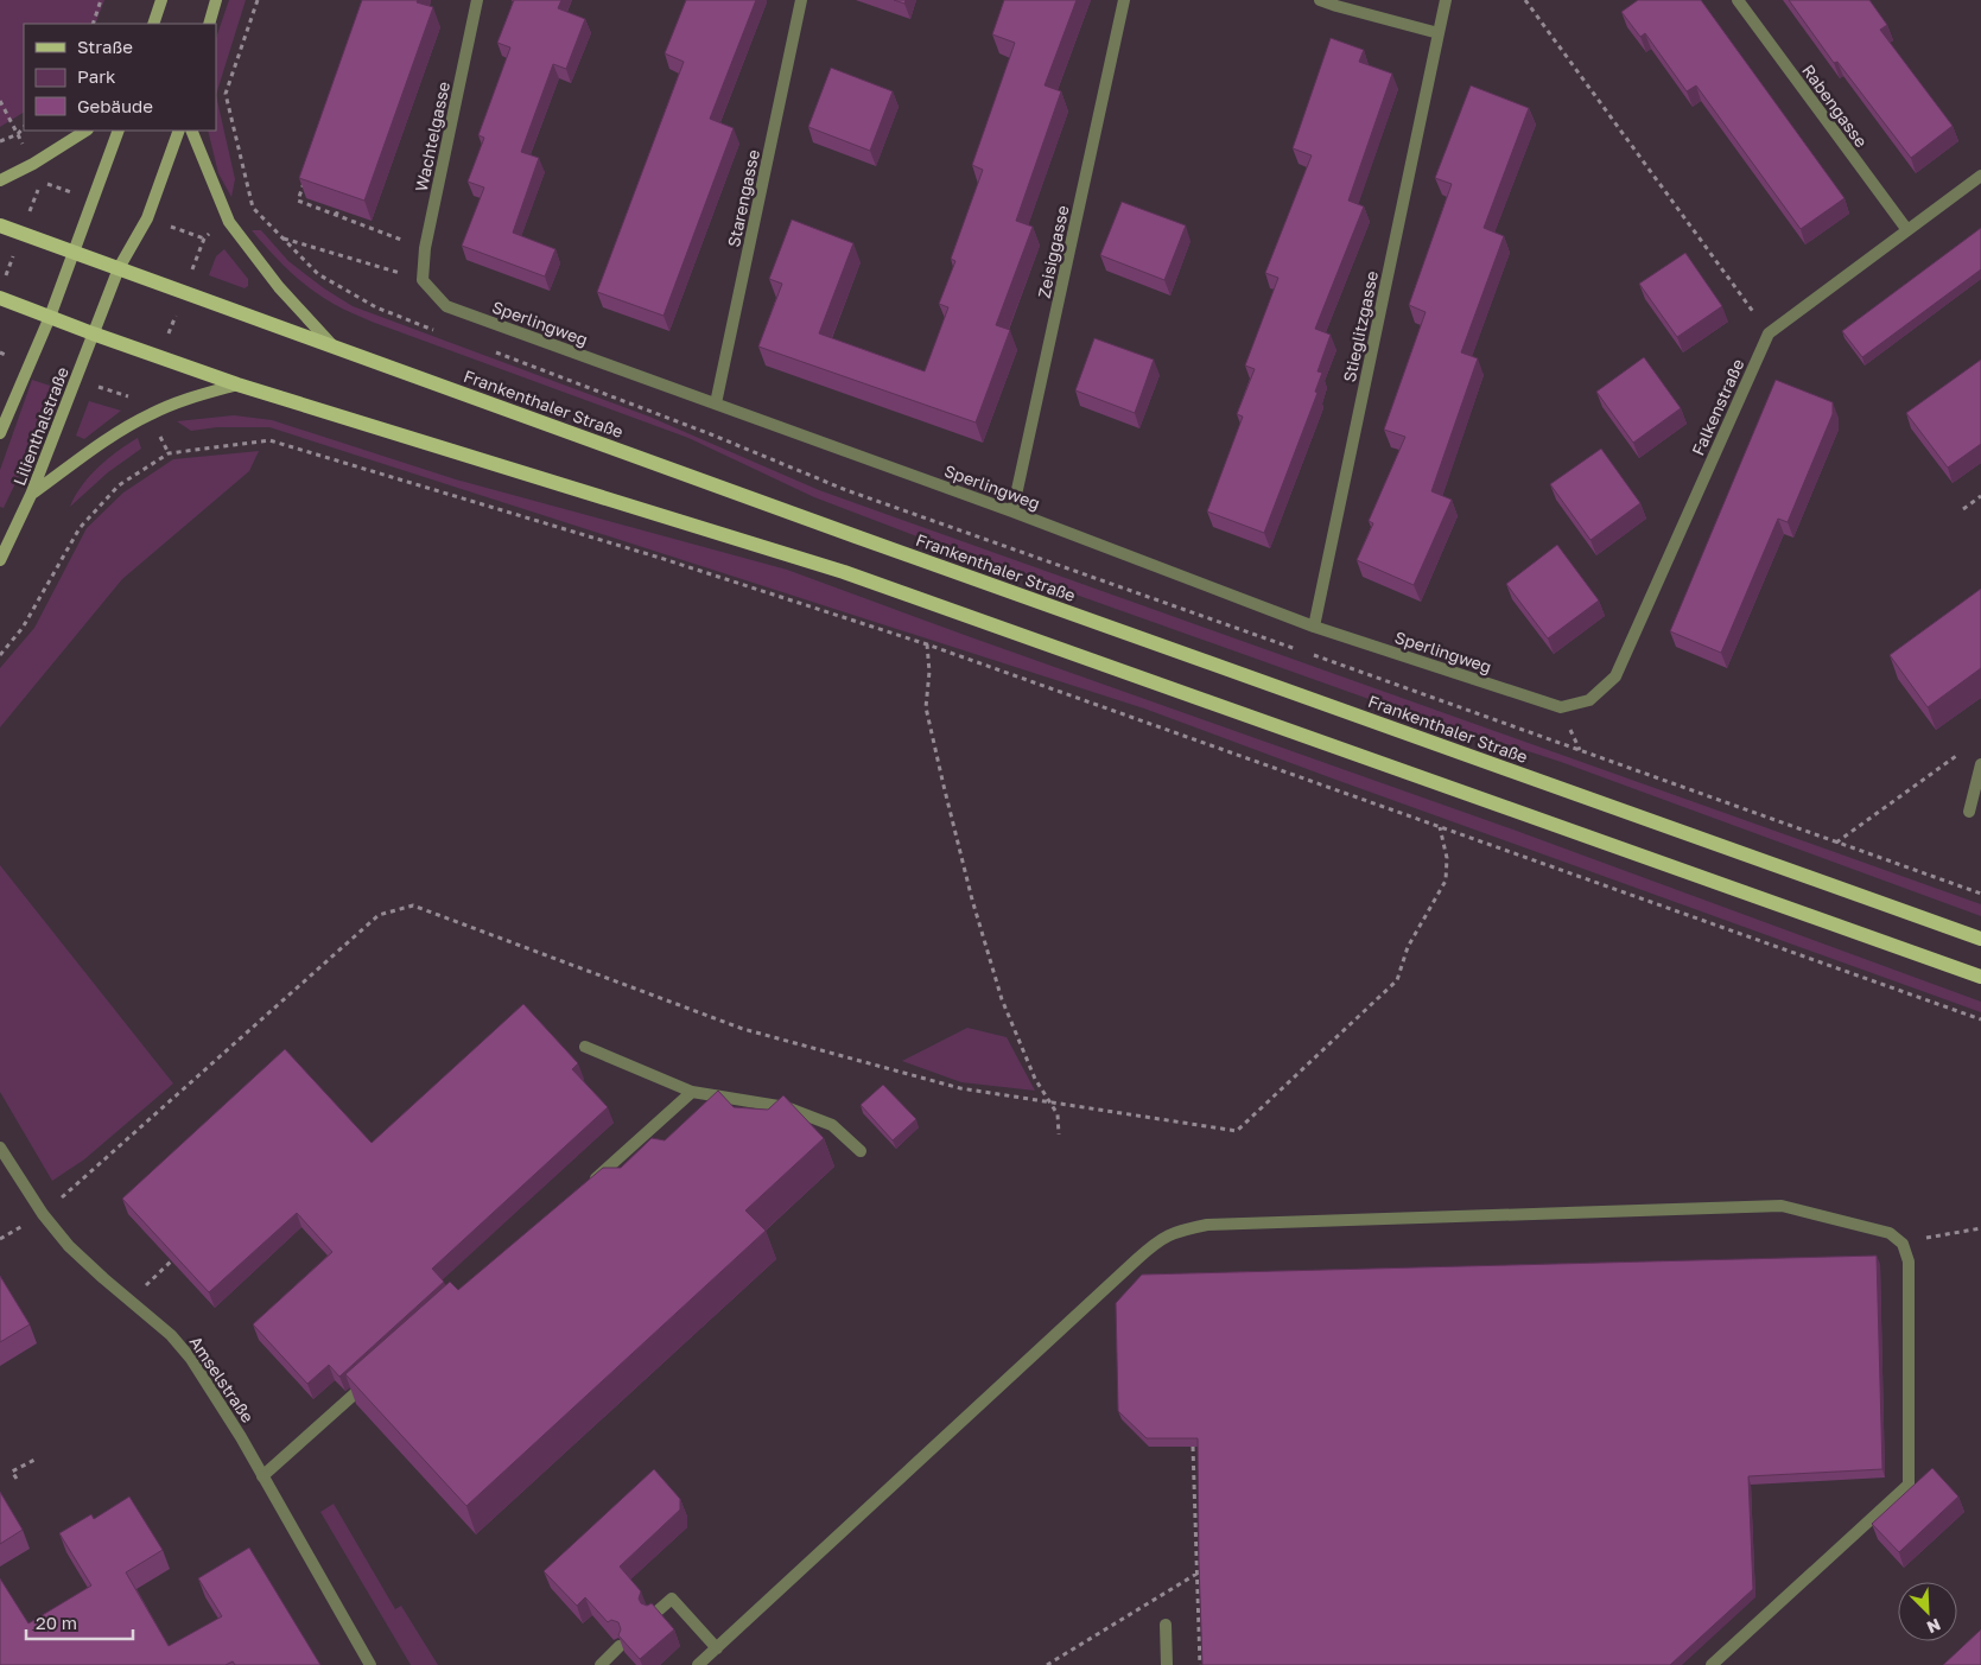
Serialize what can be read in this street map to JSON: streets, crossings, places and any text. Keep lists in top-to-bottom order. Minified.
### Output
{"streets":{"main road":["Frankenthaler Straße","Lilienthalstraße"],"street":["Rabengasse","Wachtelgasse","Starengasse","Zeisiggasse","Sperlingweg","Stieglitzgasse","Falkenstraße","Amselstraße"]},"crossings":[["Rabengasse","Falkenstraße"],["Wachtelgasse","Sperlingweg"],["Starengasse","Sperlingweg"],["Zeisiggasse","Sperlingweg"],["Sperlingweg","Stieglitzgasse"],["Sperlingweg","Falkenstraße"],["Frankenthaler Straße","Lilienthalstraße"]],"legend":["Straße","Park","Gebäude"],"scale_bar":"20 m","north":"bottom right"}
